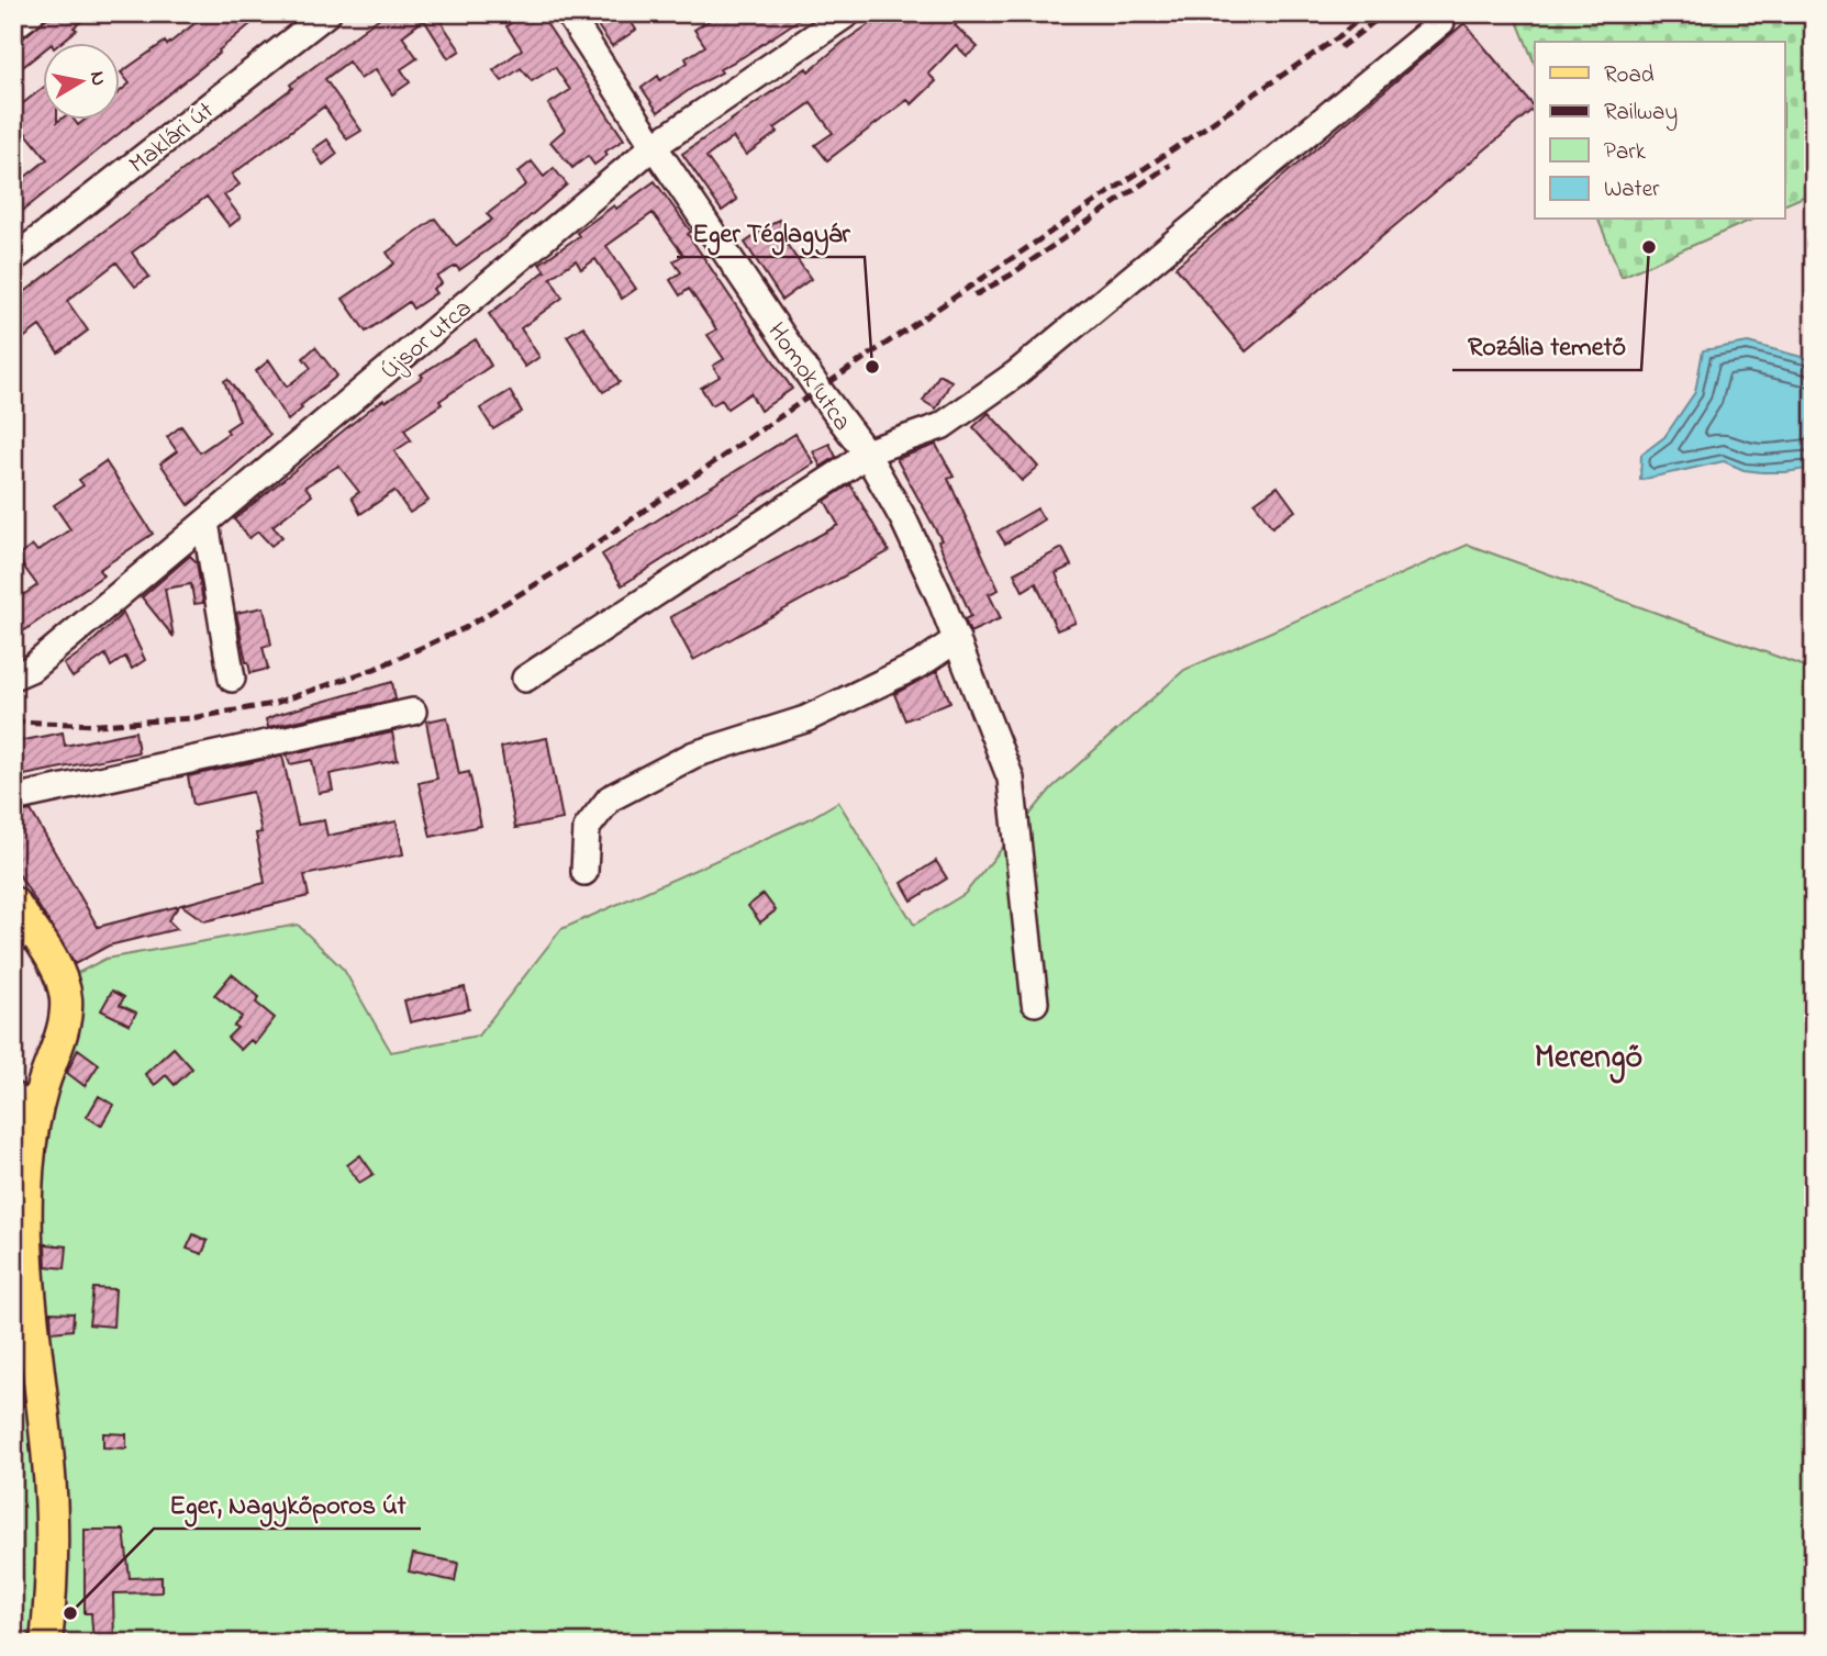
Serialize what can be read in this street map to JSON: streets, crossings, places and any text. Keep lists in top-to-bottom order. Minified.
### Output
{"streets":{"street":["Maklári út","Újsor utca","Homok utca"]},"crossings":[["Újsor utca","Homok utca"]],"districts":["Merengő"],"places":["Rozália temető","Eger Téglagyár","Eger, Nagykőporos út"],"legend":["Road","Railway","Park","Water"],"north":"right"}
